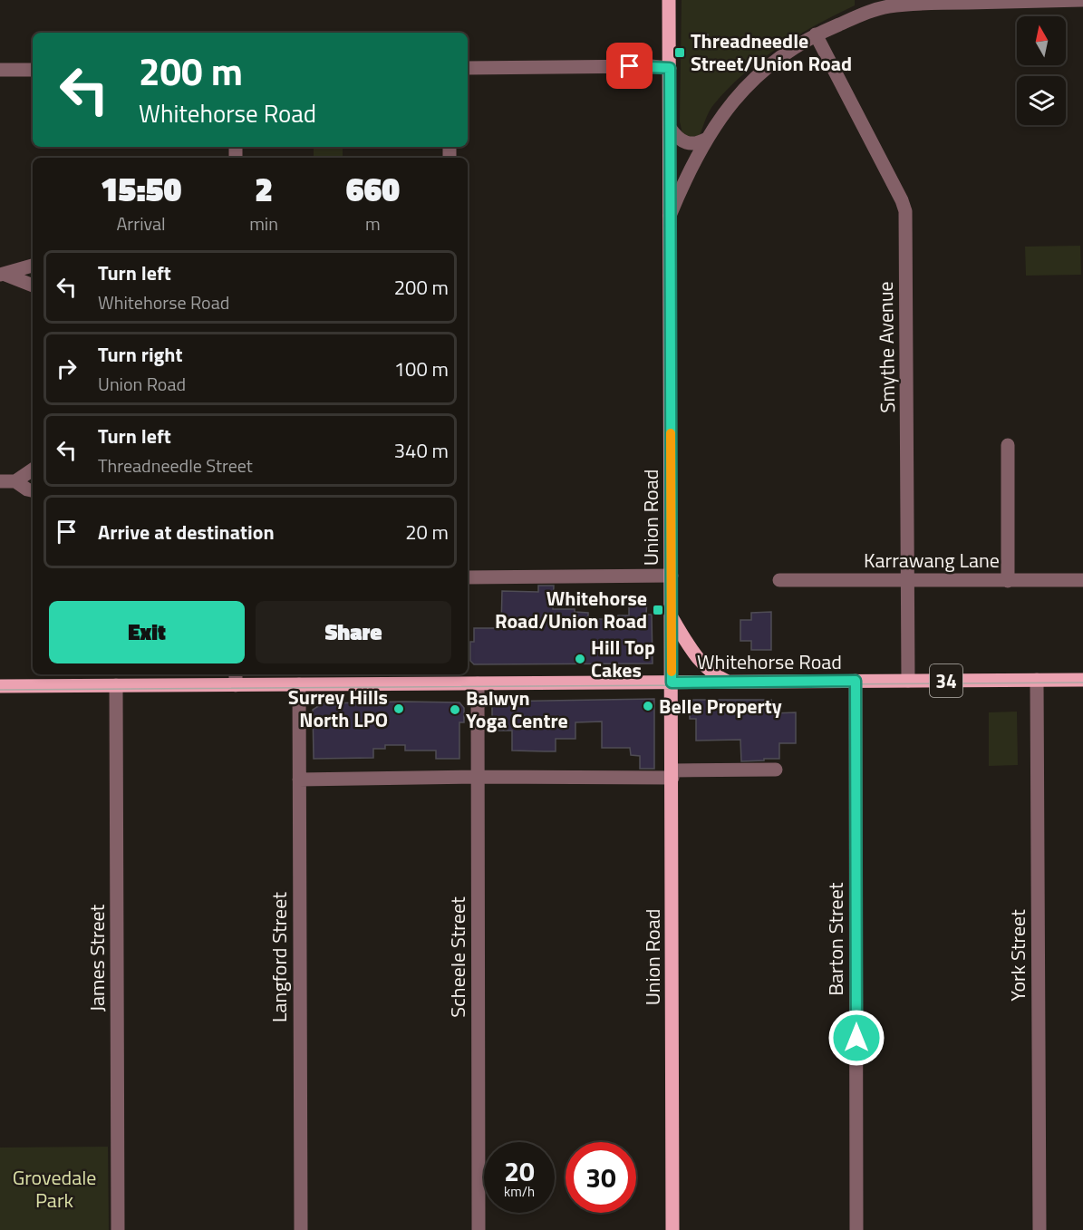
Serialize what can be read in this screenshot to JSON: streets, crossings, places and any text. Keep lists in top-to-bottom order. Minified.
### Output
{"streets":{"main road":["Union Road","Whitehorse Road","34"],"street":["Smythe Avenue","Karrawang Lane","Barton Street","York Street","Langford Street","Scheele Street","James Street"]},"crossings":[["Smythe Avenue","Karrawang Lane"],["Smythe Avenue","Whitehorse Road"],["Union Road","Whitehorse Road"],["Whitehorse Road","Barton Street"],["Whitehorse Road","York Street"],["Whitehorse Road","Langford Street"],["Whitehorse Road","Scheele Street"],["Whitehorse Road","James Street"]],"parks":["Grovedale Park"],"places":{"transit":["Threadneedle Street/Union Road","Whitehorse Road/Union Road"],"other":["Hill Top Cakes","Belle Property","Surrey Hills North LPO","Balwyn Yoga Centre"]},"north":"top","page":{"turn":["200 m","Whitehorse Road"],"eta":["15:50","Arrival","2","min","660","m"],"list":[{"name":"Turn left","note":"Whitehorse Road","value":"200 m"},{"name":"Turn right","note":"Union Road","value":"100 m"},{"name":"Turn left","note":"Threadneedle Street","value":"340 m"},{"name":"Arrive at destination","value":"20 m"}],"buttons":["Exit","Share"],"speed":"20 km/h","limit":"30"}}
